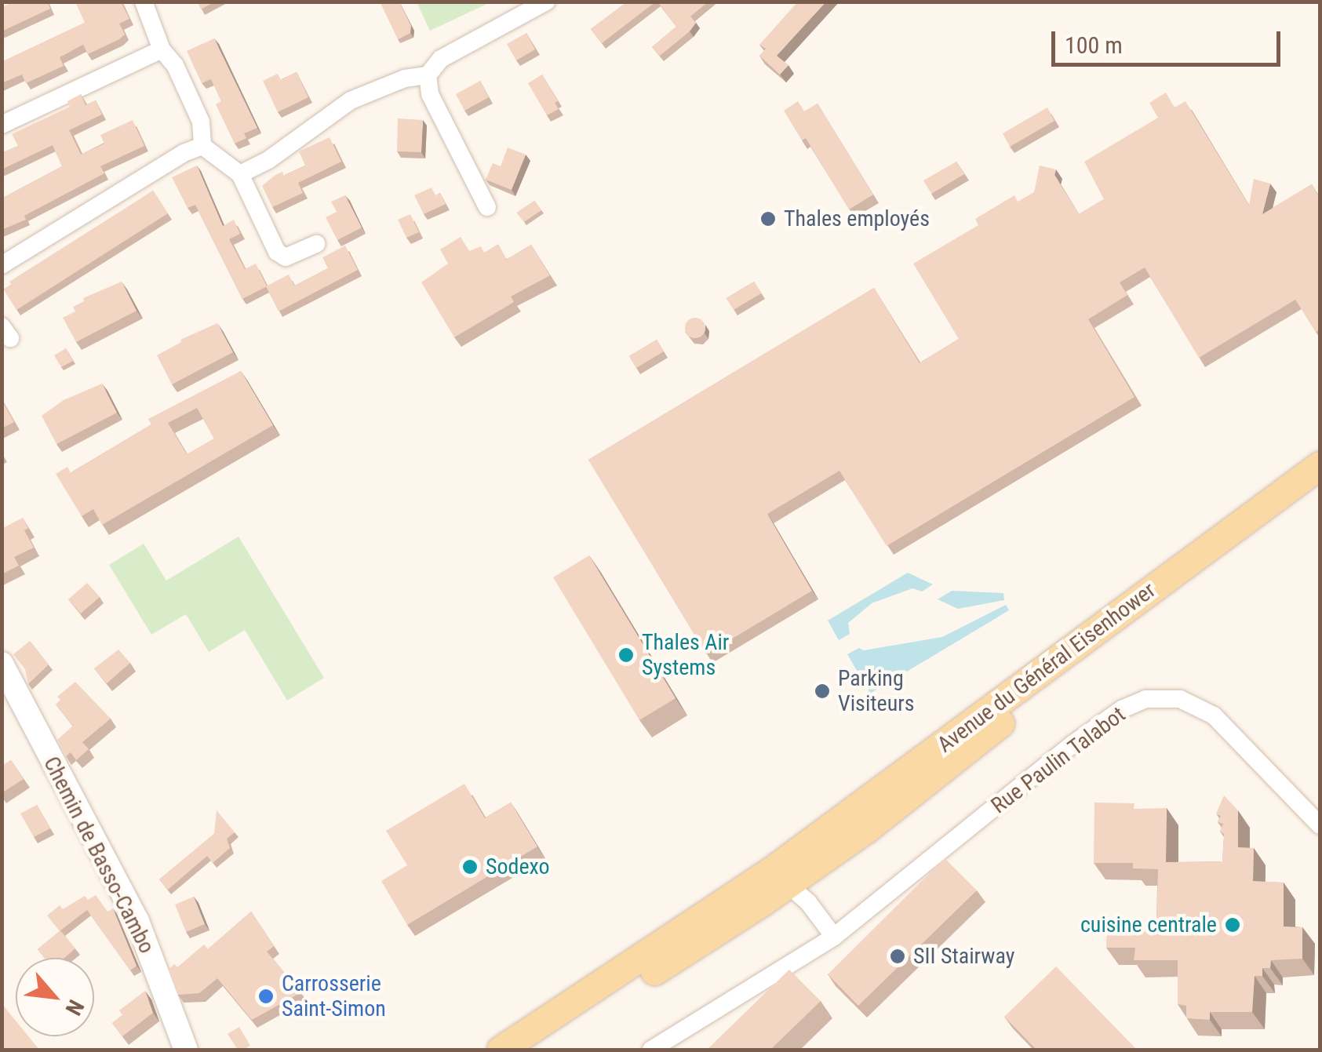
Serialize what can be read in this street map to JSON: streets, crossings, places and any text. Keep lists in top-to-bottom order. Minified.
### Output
{"streets":{"main road":["Avenue du Général Eisenhower"],"street":["Rue Paulin Talabot","Chemin de Basso-Cambo"]},"places":["Thales employés","Thales Air Systems","Parking Visiteurs","Sodexo","cuisine centrale","SII Stairway","Carrosserie Saint-Simon"],"scale_bar":"100 m","north":"bottom right"}
